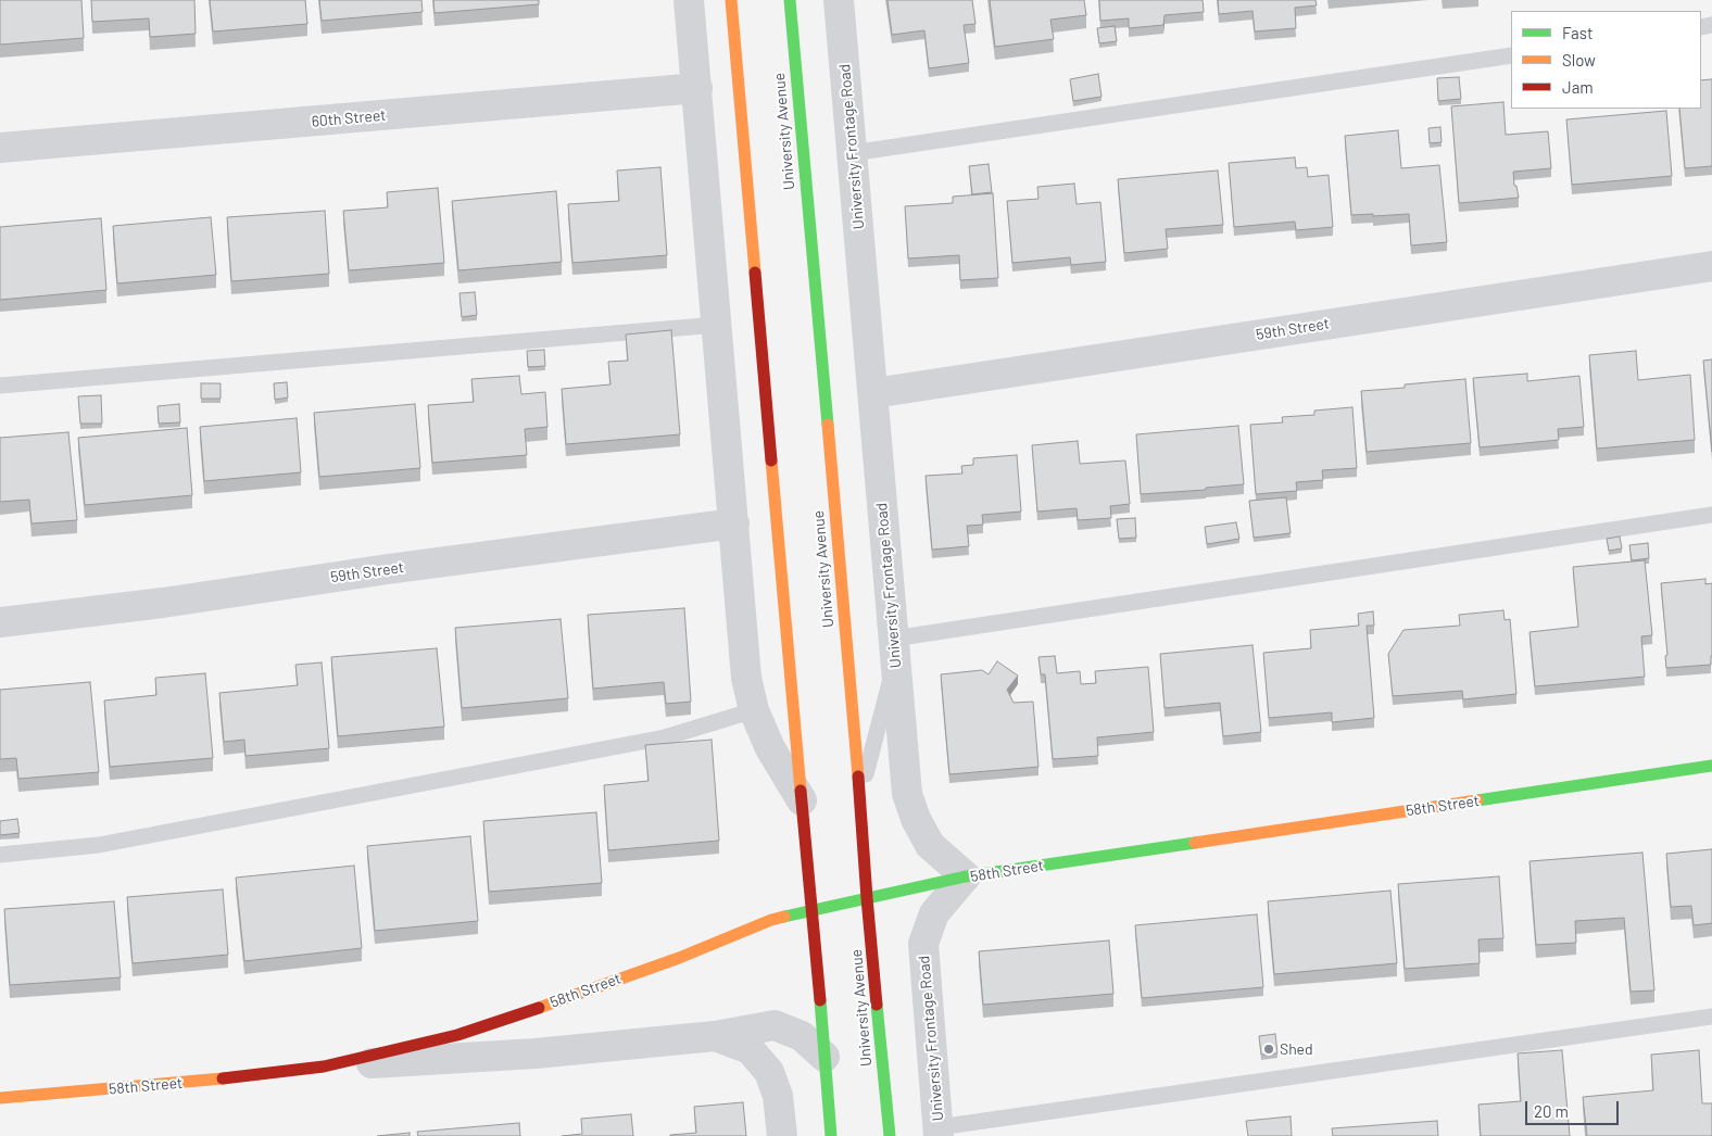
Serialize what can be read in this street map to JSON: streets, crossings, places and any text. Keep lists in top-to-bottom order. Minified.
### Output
{"streets":{"main road":["University Avenue","58th Street"],"street":["60th Street","University Frontage Road","59th Street"]},"crossings":[["University Avenue","58th Street"],["University Frontage Road","59th Street"],["University Frontage Road","58th Street"]],"places":["Shed"],"legend":["Fast","Slow","Jam"],"scale_bar":"20 m"}
